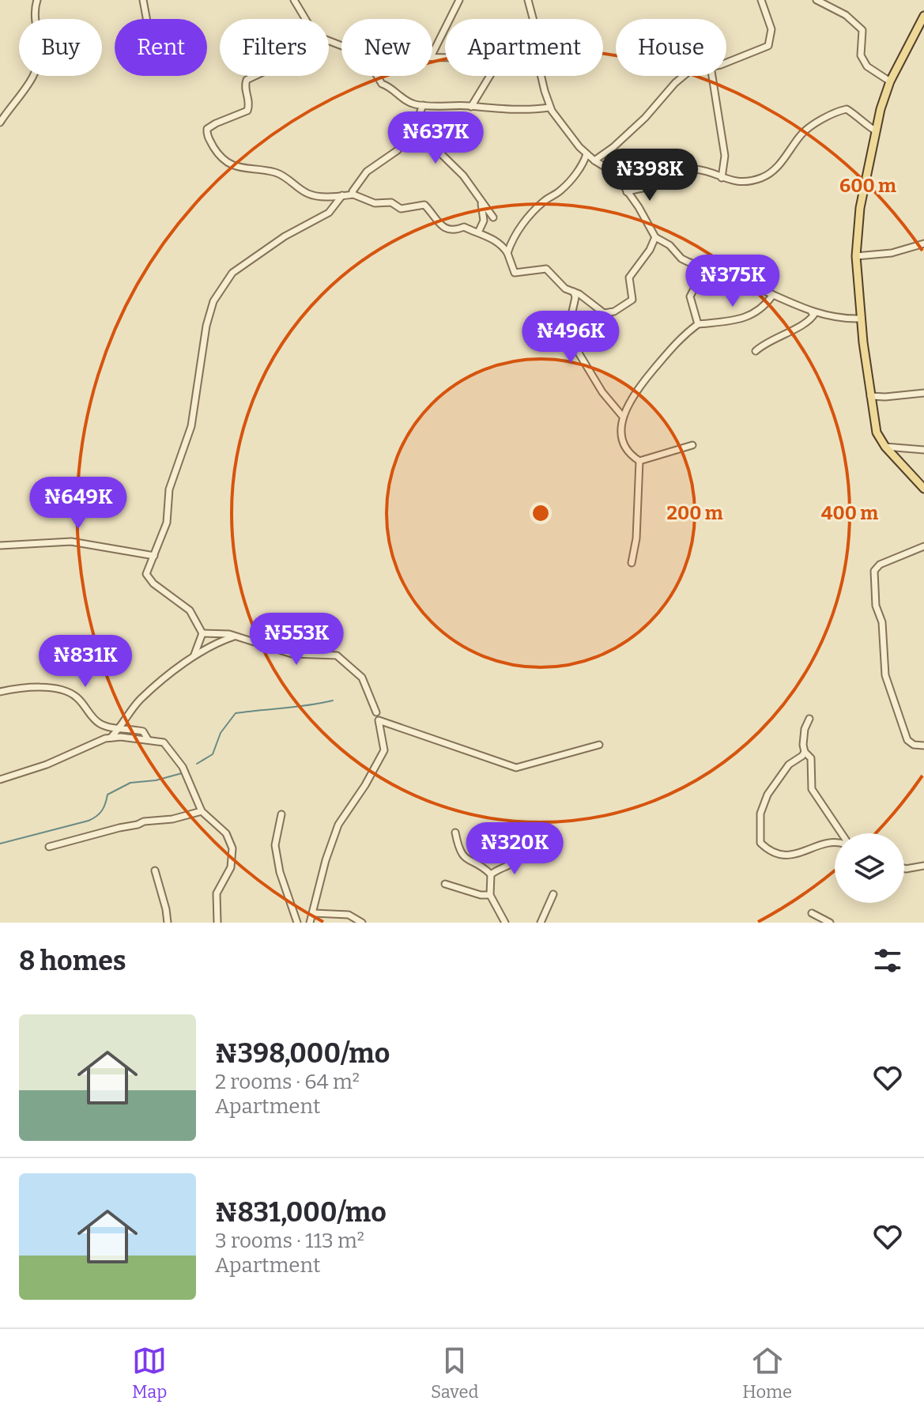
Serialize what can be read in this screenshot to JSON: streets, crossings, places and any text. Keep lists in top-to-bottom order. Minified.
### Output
{"page":{"chip":["Buy","Rent","Filters","New","Apartment","House"],"price":["₦637K","₦398K","₦375K","₦496K","₦649K","₦553K","₦831K","₦320K"],"heading":"8 homes","list":[{"name":"₦398,000/mo","note":"2 rooms · 64 m² · Apartment"},{"name":"₦831,000/mo","note":"3 rooms · 113 m² · Apartment"}],"tabs":["Map","Saved","Home"]},"rings":["600 m","200 m","400 m"]}
